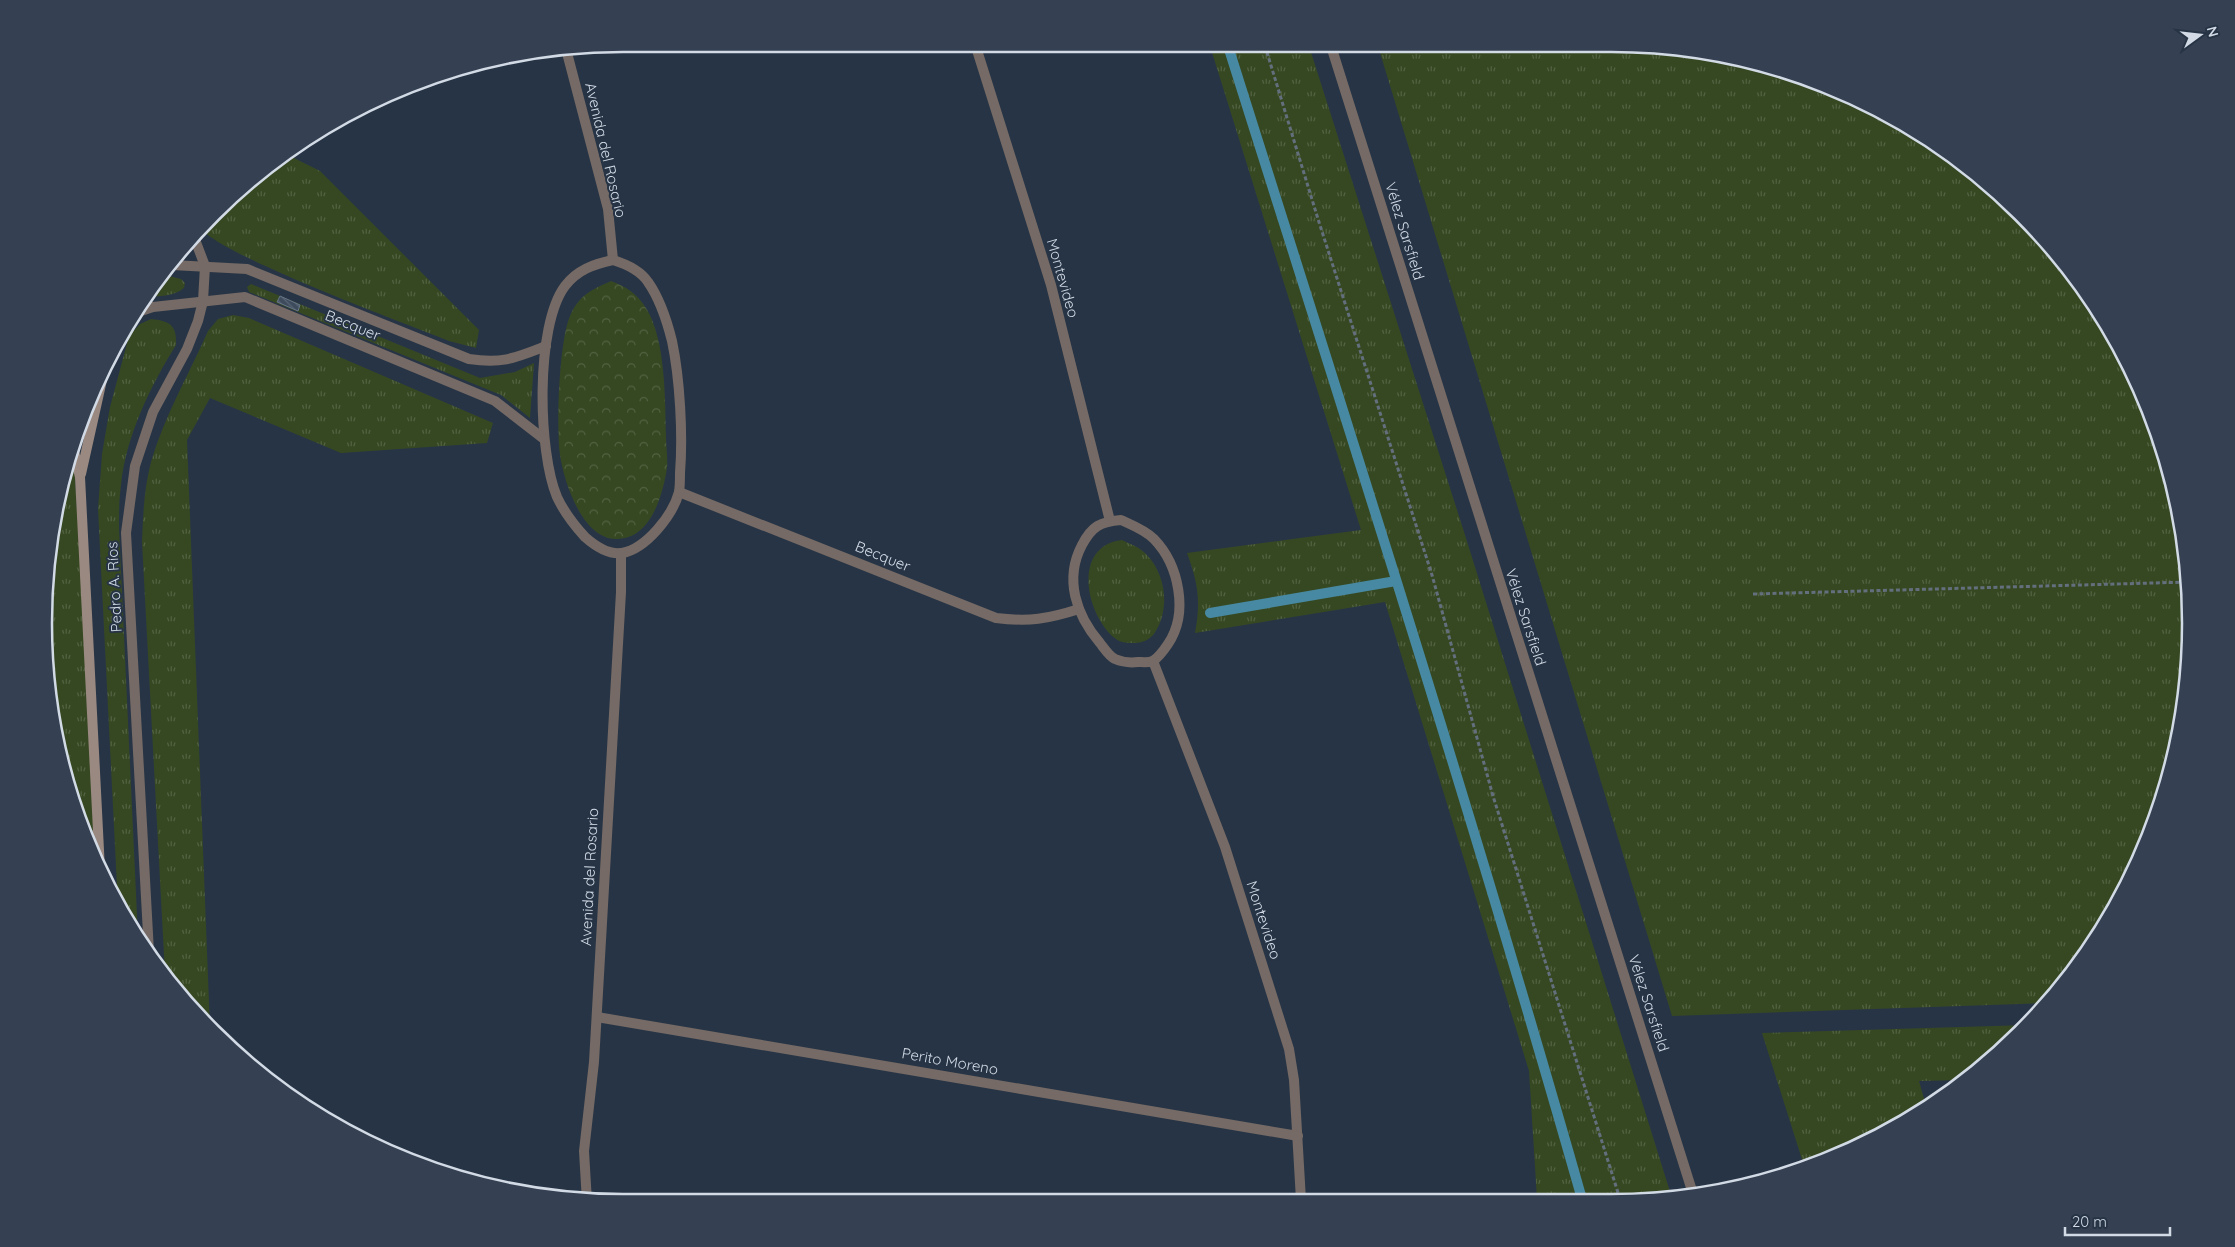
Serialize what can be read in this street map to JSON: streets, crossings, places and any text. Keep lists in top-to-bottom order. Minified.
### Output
{"streets":{"street":["Avenida del Rosario","Vélez Sarsfield","Montevideo","Becquer","Pedro A. Ríos","Perito Moreno"]},"crossings":[["Avenida del Rosario","Perito Moreno"],["Montevideo","Becquer"],["Montevideo","Perito Moreno"],["Becquer","Pedro A. Ríos"]],"scale_bar":"20 m","north":"right"}
